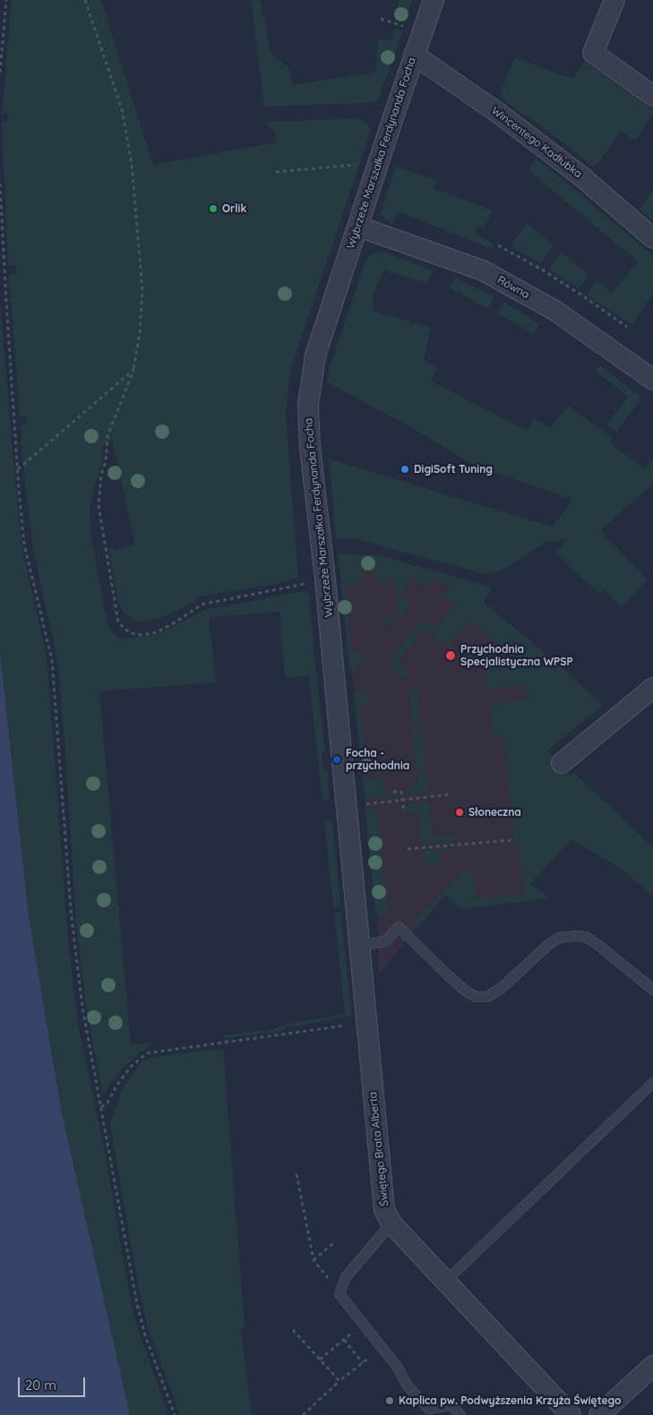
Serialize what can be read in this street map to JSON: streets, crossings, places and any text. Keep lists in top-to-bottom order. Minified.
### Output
{"streets":{"street":["Wincentego Kadłubka","Wybrzeże Marszałka Ferdynanda Focha","Równa","Świętego Brata Alberta"]},"crossings":[["Wincentego Kadłubka","Wybrzeże Marszałka Ferdynanda Focha"],["Wybrzeże Marszałka Ferdynanda Focha","Równa"],["Wybrzeże Marszałka Ferdynanda Focha","Świętego Brata Alberta"]],"places":["Orlik","DigiSoft Tuning","Przychodnia Specjalistyczna WPSP","Focha - przychodnia","Słoneczna","Kaplica pw. Podwyższenia Krzyża Świętego"],"scale_bar":"20 m"}
